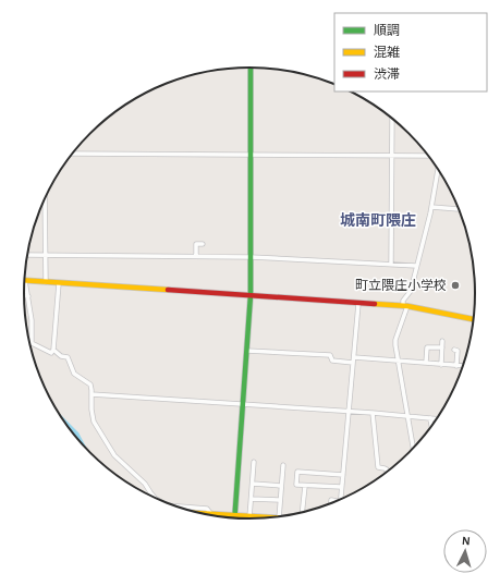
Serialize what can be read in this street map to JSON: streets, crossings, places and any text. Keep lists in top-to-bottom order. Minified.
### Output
{"districts":["城南町隈庄"],"places":["町立隈庄小学校"],"legend":["順調","混雑","渋滞"],"north":"top"}
